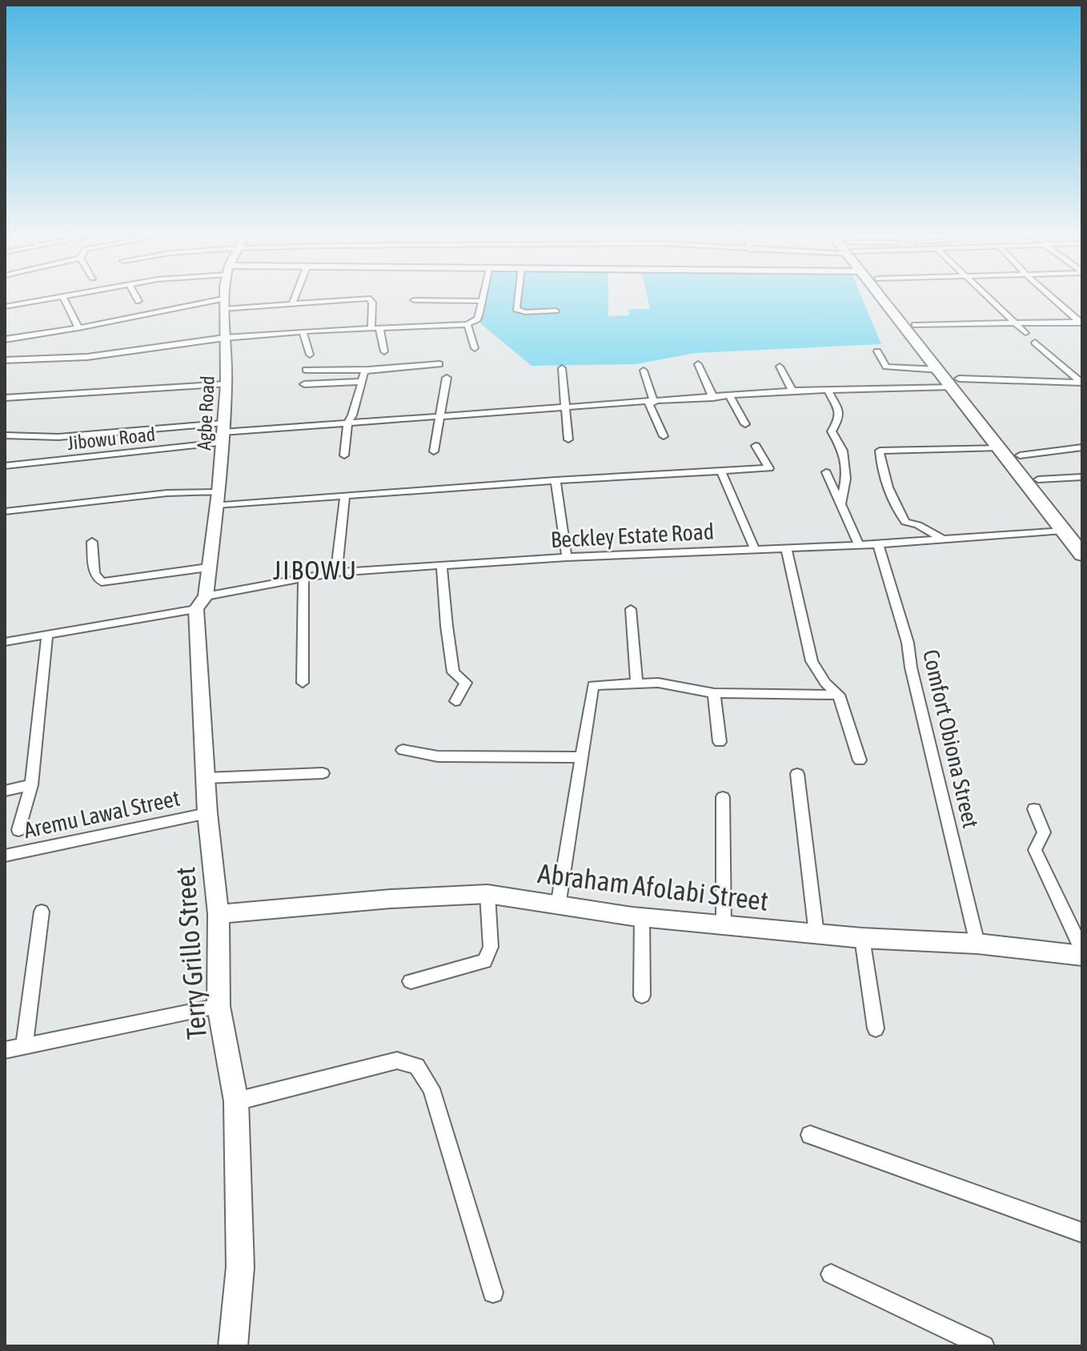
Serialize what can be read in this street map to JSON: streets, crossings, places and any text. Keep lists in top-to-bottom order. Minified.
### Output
{"streets":{"street":["Agbe Road","Jibowu Road","Beckley Estate Road","Comfort Obiona Street","Aremu Lawal Street","Abraham Afolabi Street","Terry Grillo Street"]},"crossings":[["Agbe Road","Jibowu Road"],["Agbe Road","Beckley Estate Road"],["Agbe Road","Terry Grillo Street"],["Beckley Estate Road","Comfort Obiona Street"],["Beckley Estate Road","Terry Grillo Street"],["Comfort Obiona Street","Abraham Afolabi Street"],["Aremu Lawal Street","Terry Grillo Street"],["Abraham Afolabi Street","Terry Grillo Street"]],"districts":["JIBOWU"]}
